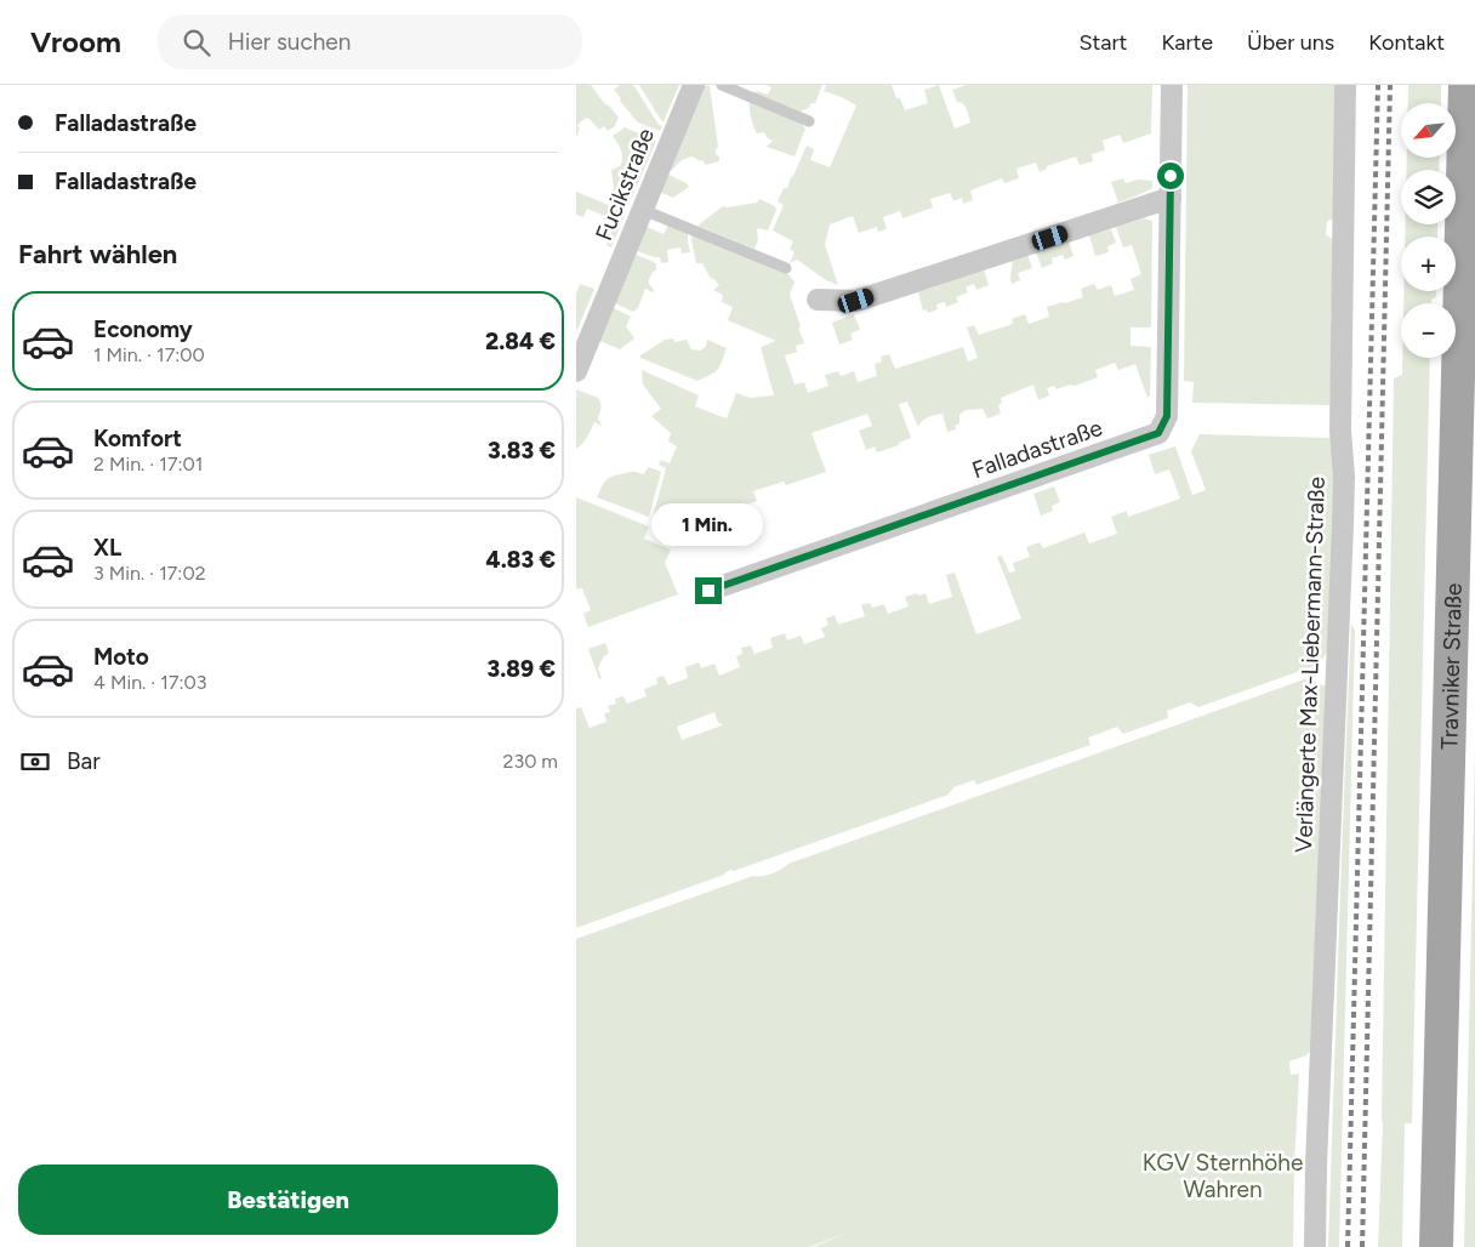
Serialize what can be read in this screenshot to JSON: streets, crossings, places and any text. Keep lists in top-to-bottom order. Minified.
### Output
{"streets":{"main road":["Travniker Straße"],"street":["Fucikstraße","Falladastraße","Verlängerte Max-Liebermann-Straße"]},"parks":["KGV Sternhöhe Wahren"],"north":"bottom left","page":{"header":"Vroom","search":"Hier suchen","nav":["Start","Karte","Über uns","Kontakt"],"banner":["Falladastraße","Falladastraße"],"map_buttons":["+","−"],"heading":"Fahrt wählen","list":[{"name":"Economy","note":"1 Min. · 17:00","value":"2.84 €"},{"name":"Komfort","note":"2 Min. · 17:01","value":"3.83 €"},{"name":"XL","note":"3 Min. · 17:02","value":"4.83 €"},{"name":"Moto","note":"4 Min. · 17:03","value":"3.89 €"}],"bubble":"1 Min.","pay":["Bar","230 m"],"buttons":"Bestätigen"}}
